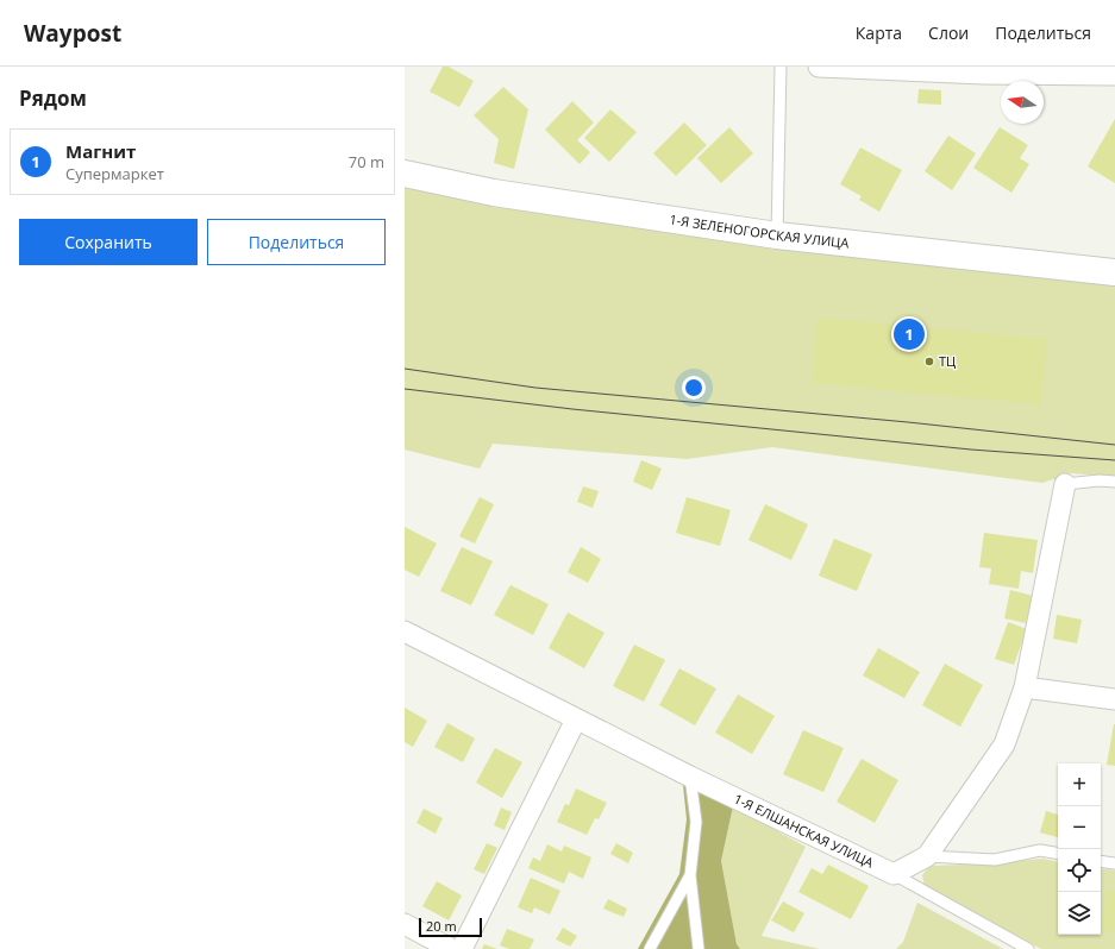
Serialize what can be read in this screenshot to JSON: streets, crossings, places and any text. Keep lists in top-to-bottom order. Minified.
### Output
{"streets":{"main road":["1-Я ЗЕЛЕНОГОРСКАЯ УЛИЦА"],"street":["1-Я ЕЛШАНСКАЯ УЛИЦА"]},"places":["ТЦ"],"scale_bar":"20 m","north":"left","page":{"header":"Waypost","nav":["Карта","Слои","Поделиться"],"heading":"Рядом","list":[{"mark":"1","name":"Магнит","note":"Супермаркет","value":"70 m"}],"buttons":["Сохранить","Поделиться"],"pins":"1","map_buttons":["+","−"],"scale":"20 m"}}
